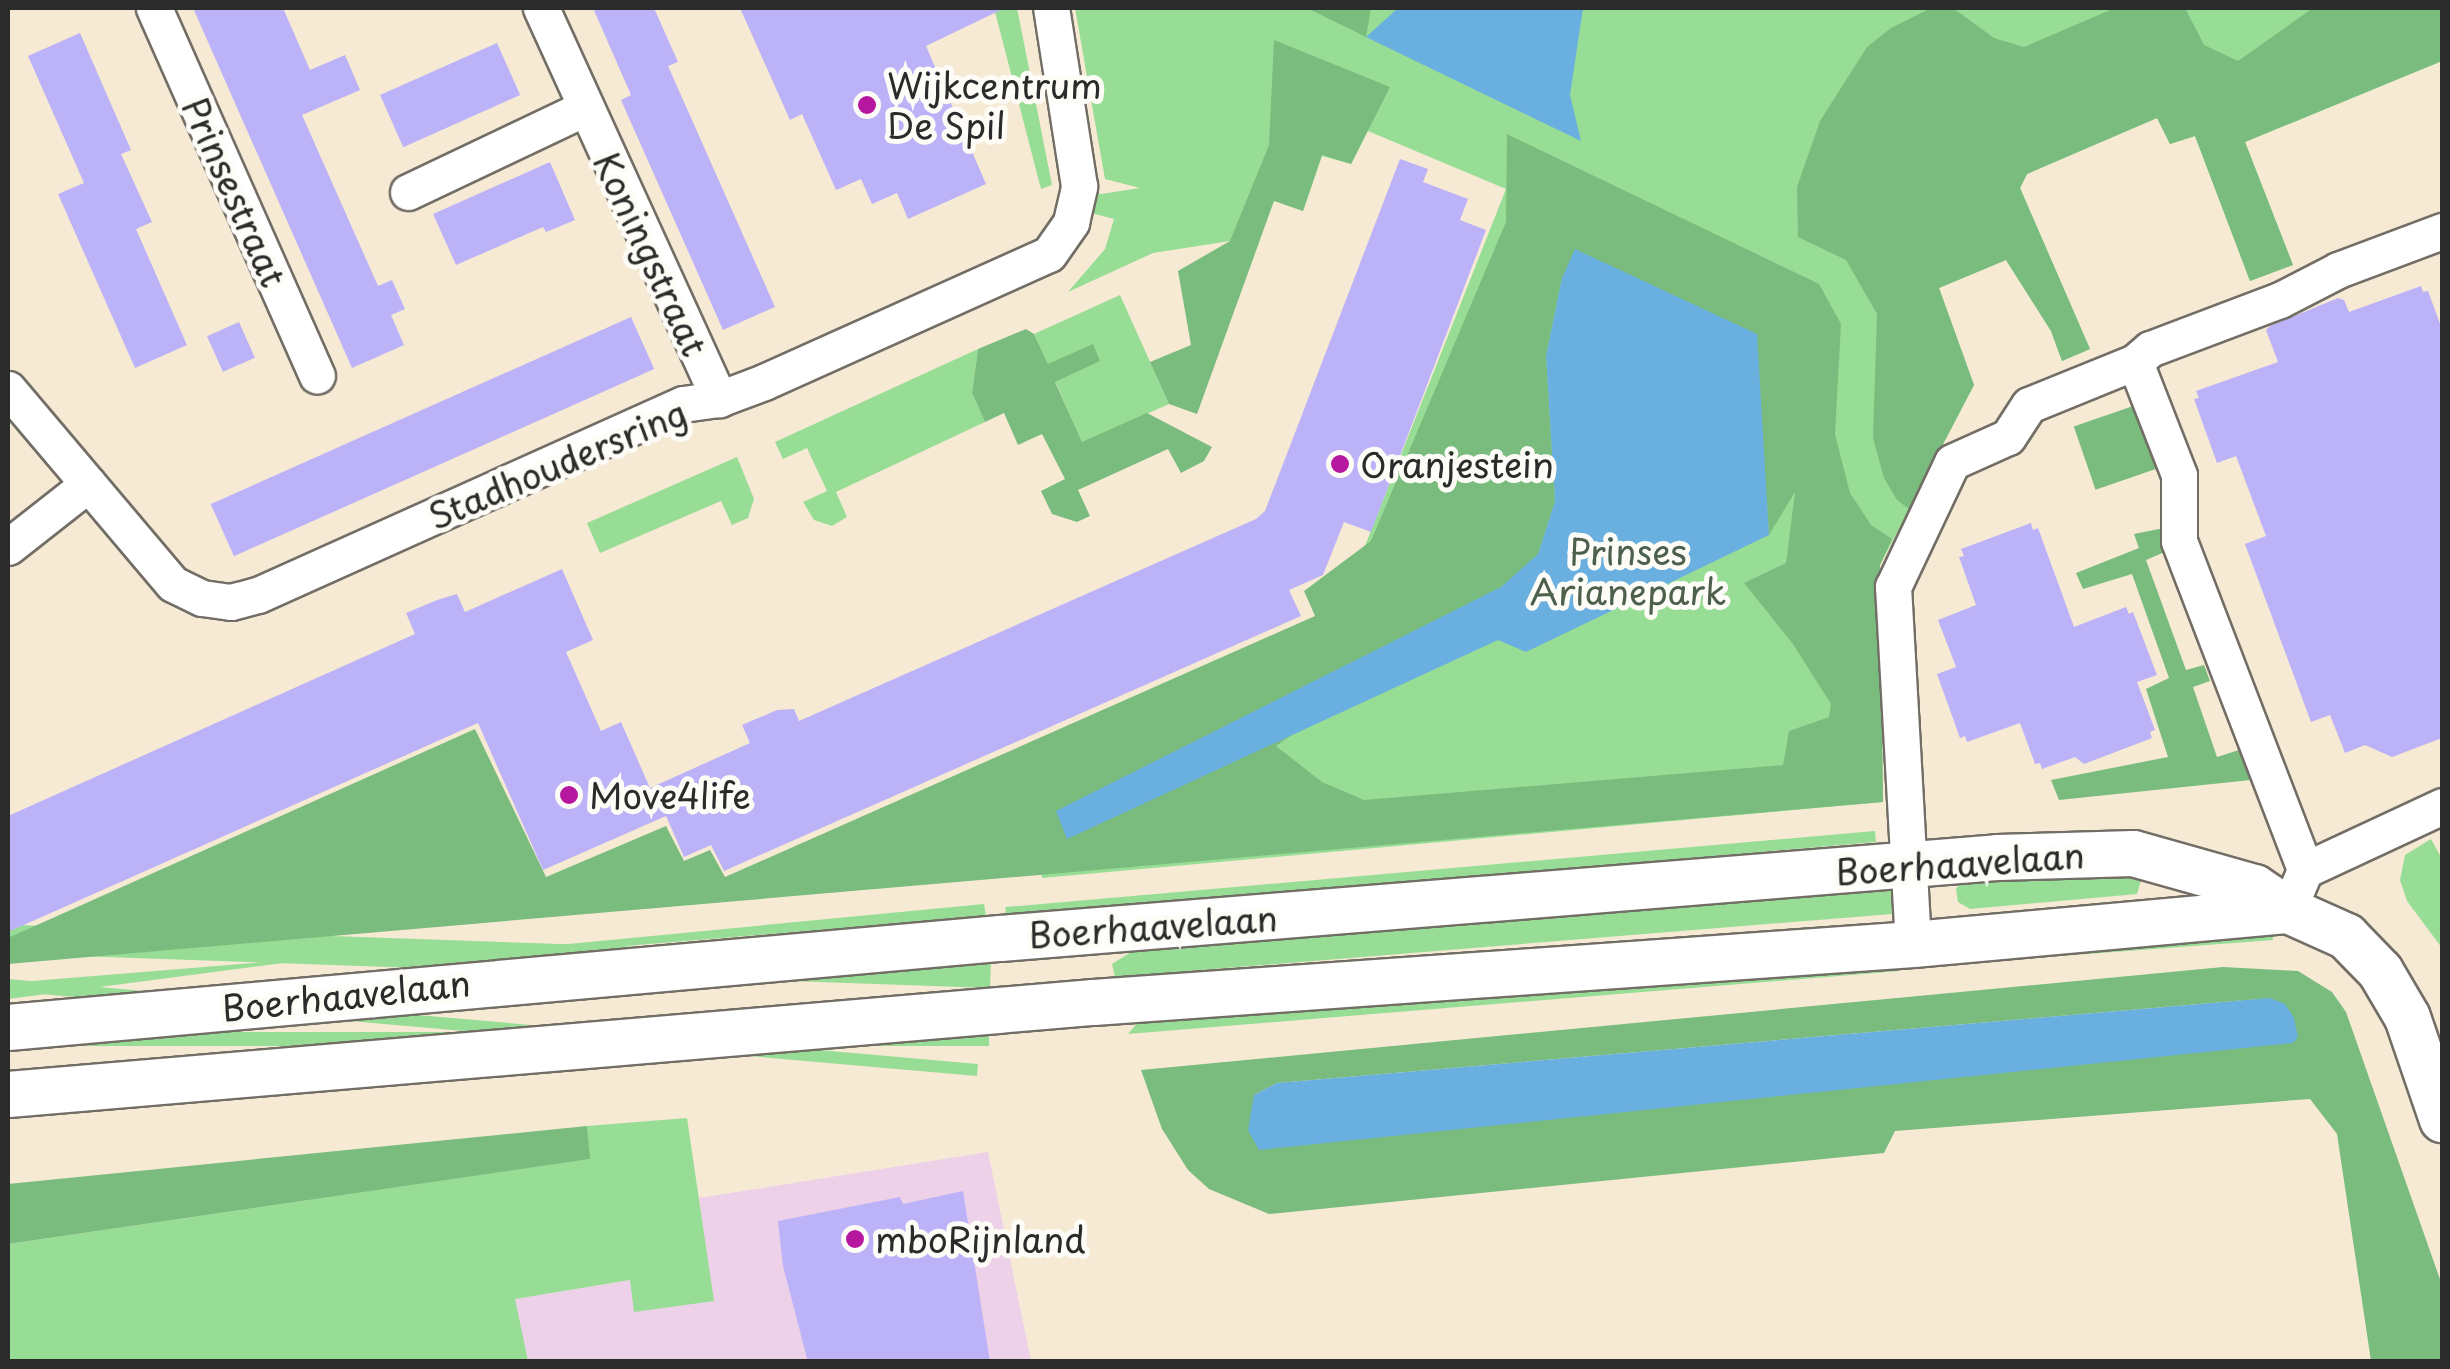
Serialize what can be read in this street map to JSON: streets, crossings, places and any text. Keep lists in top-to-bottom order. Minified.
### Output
{"streets":{"street":["Prinsestraat","Koningstraat","Stadhoudersring","Boerhaavelaan"]},"crossings":[["Koningstraat","Stadhoudersring"]],"parks":["Prinses Arianepark"],"places":["Wijkcentrum De Spil","Oranjestein","Move4life","mboRijnland"]}
